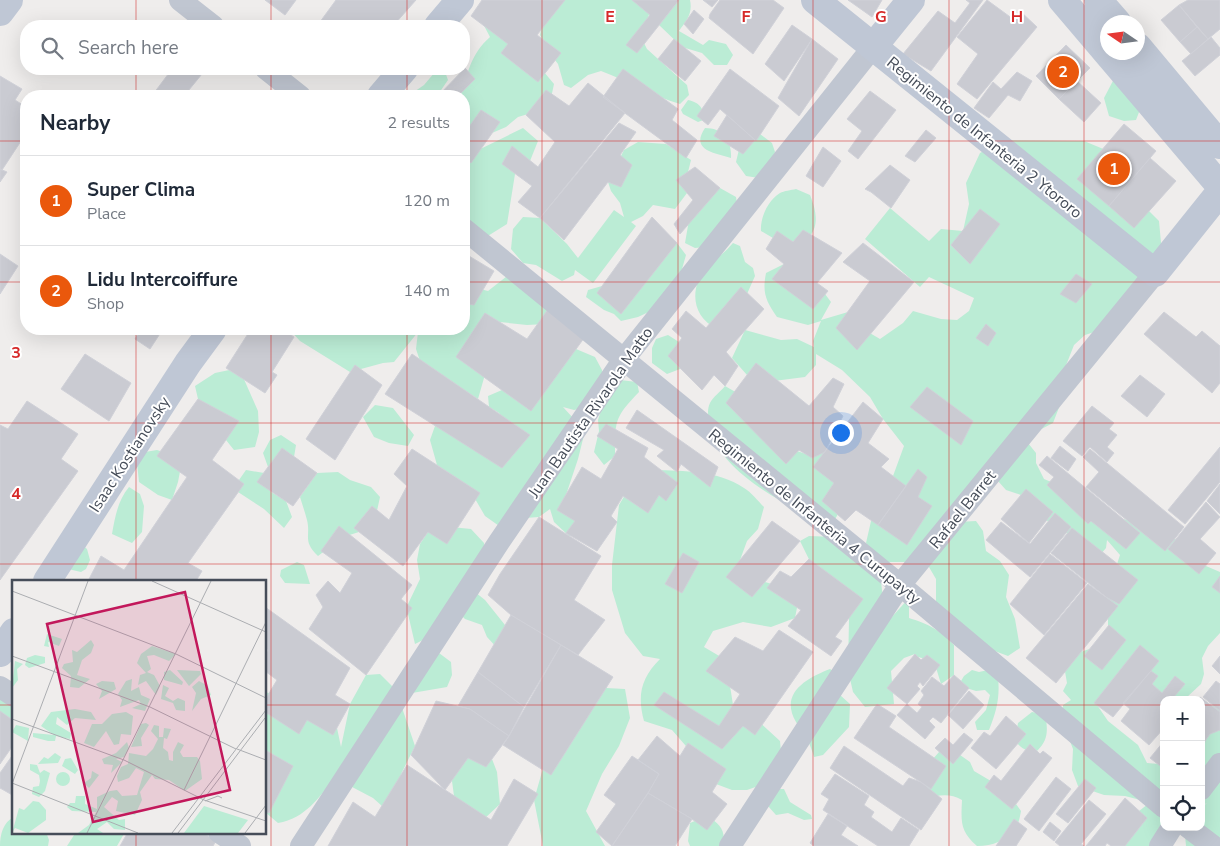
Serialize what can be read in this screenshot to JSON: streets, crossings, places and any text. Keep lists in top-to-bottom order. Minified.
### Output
{"streets":{"main road":["Regimiento de Infanteria 2 Ytororo","Juan Bautista Rivarola Matto","Isaac Kostianovsky","Rafael Barret"],"street":["Regimiento de Infanteria 4 Curupayty"]},"crossings":[["Regimiento de Infanteria 2 Ytororo","Juan Bautista Rivarola Matto"],["Regimiento de Infanteria 2 Ytororo","Rafael Barret"],["Juan Bautista Rivarola Matto","Regimiento de Infanteria 4 Curupayty"],["Rafael Barret","Regimiento de Infanteria 4 Curupayty"]],"north":"left","page":{"search":"Search here","pins":["2","1"],"heading":["Nearby","2 results"],"list":[{"mark":"1","name":"Super Clima","note":"Place","value":"120 m"},{"mark":"2","name":"Lidu Intercoiffure","note":"Shop","value":"140 m"}],"map_buttons":["+","−"]},"grid":{"columns":["E","F","G","H"],"rows":["3","4"]}}
